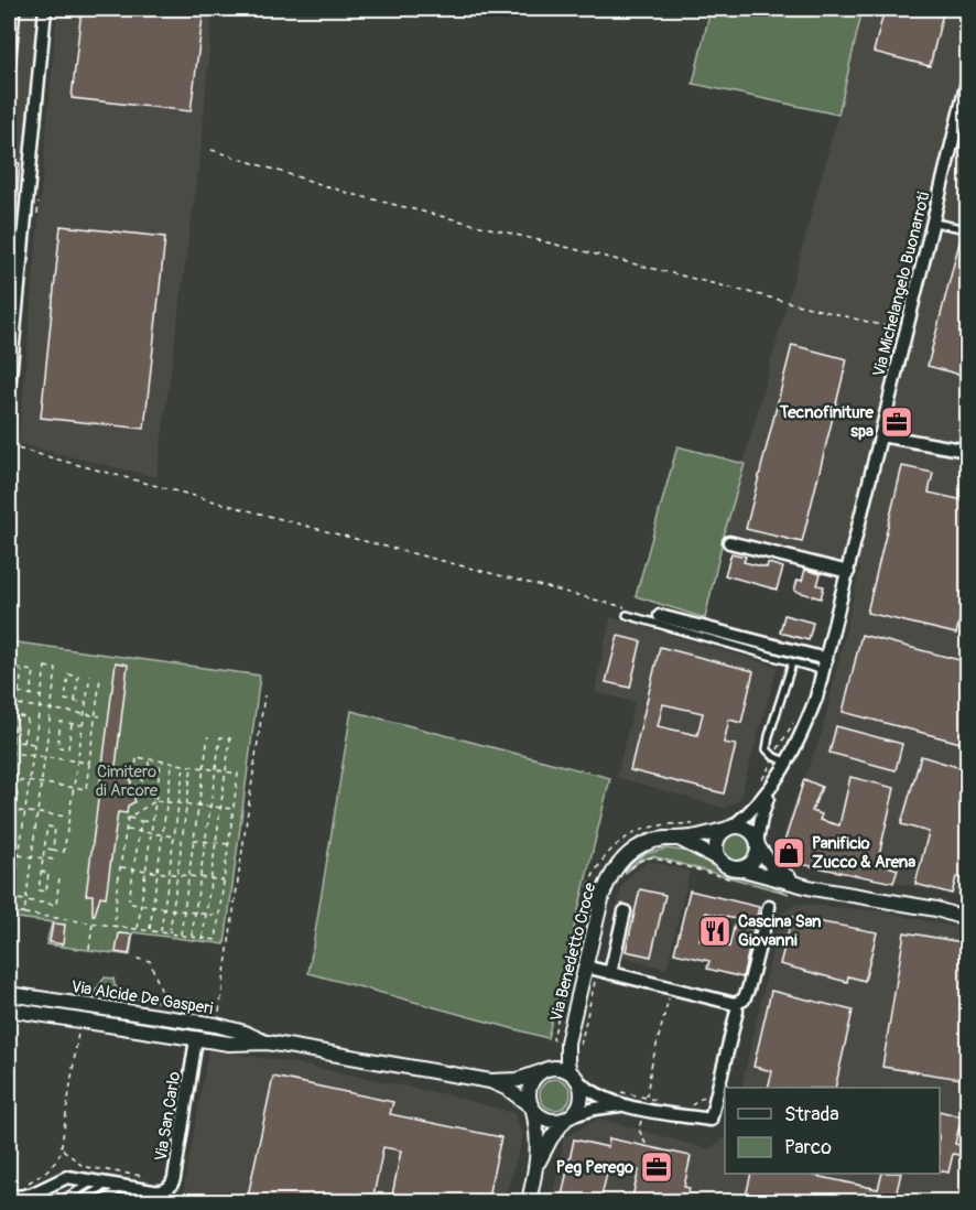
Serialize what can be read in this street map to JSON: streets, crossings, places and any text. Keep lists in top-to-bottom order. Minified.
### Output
{"streets":{"street":["Via Michelangelo Buonarroti","Via Benedetto Croce","Via Alcide De Gasperi","Via San Carlo"]},"crossings":[["Via Michelangelo Buonarroti","Via Benedetto Croce"],["Via Benedetto Croce","Via Alcide De Gasperi"],["Via Alcide De Gasperi","Via San Carlo"]],"parks":["Cimitero di Arcore"],"places":{"office":["Tecnofiniture spa","Peg Perego"],"shop":["Panificio Zucco & Arena"],"restaurant":["Cascina San Giovanni"]},"legend":["Strada","Parco"]}
